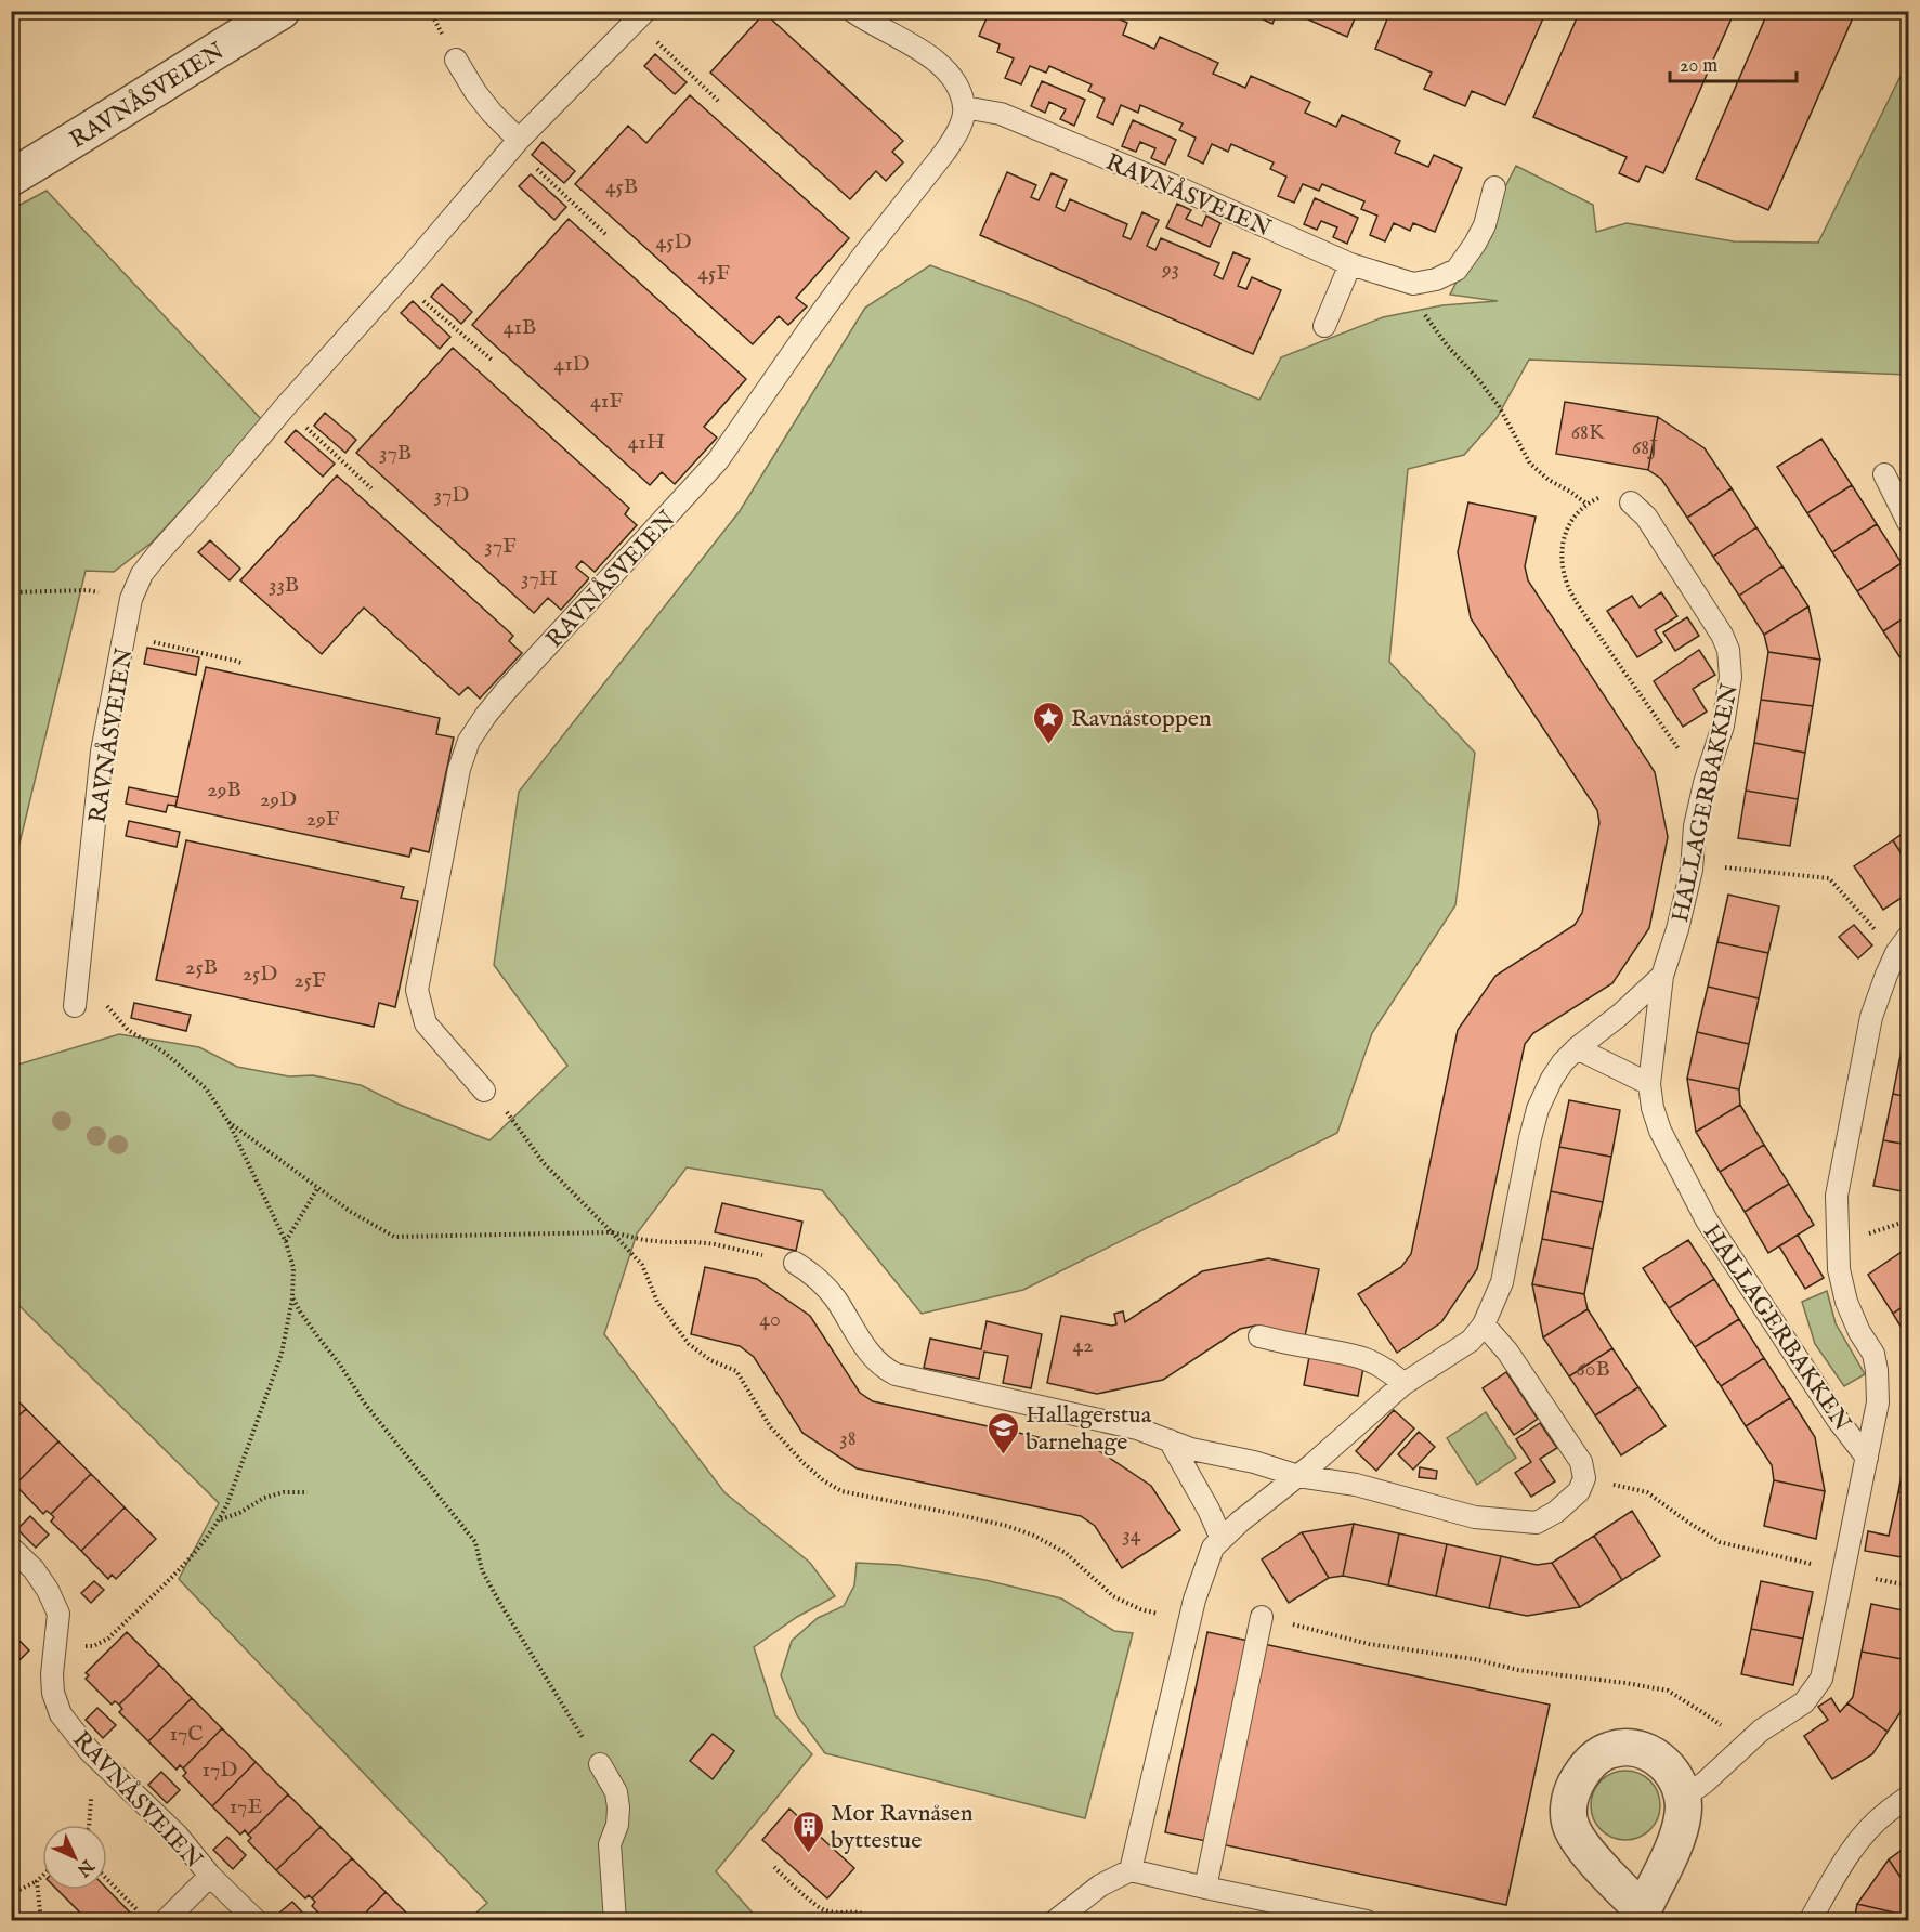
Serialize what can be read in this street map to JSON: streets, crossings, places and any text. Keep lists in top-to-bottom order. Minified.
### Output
{"streets":{"street":["RAVNÅSVEIEN"],"lane":["HALLAGERBAKKEN"]},"places":{"place":["Ravnåstoppen"],"school or university":["Hallagerstua barnehage"],"building":["Mor Ravnåsen byttestue"]},"house_numbers":["45B","45D","93","45F","41B","41D","41F","68K","41H","68J","37B","37D","37F","37H","33B","29B","29D","29F","25B","25D","25F","40","42","60B","38","34","17C","17D","17E"],"scale_bar":"20 m","north":"bottom right"}
